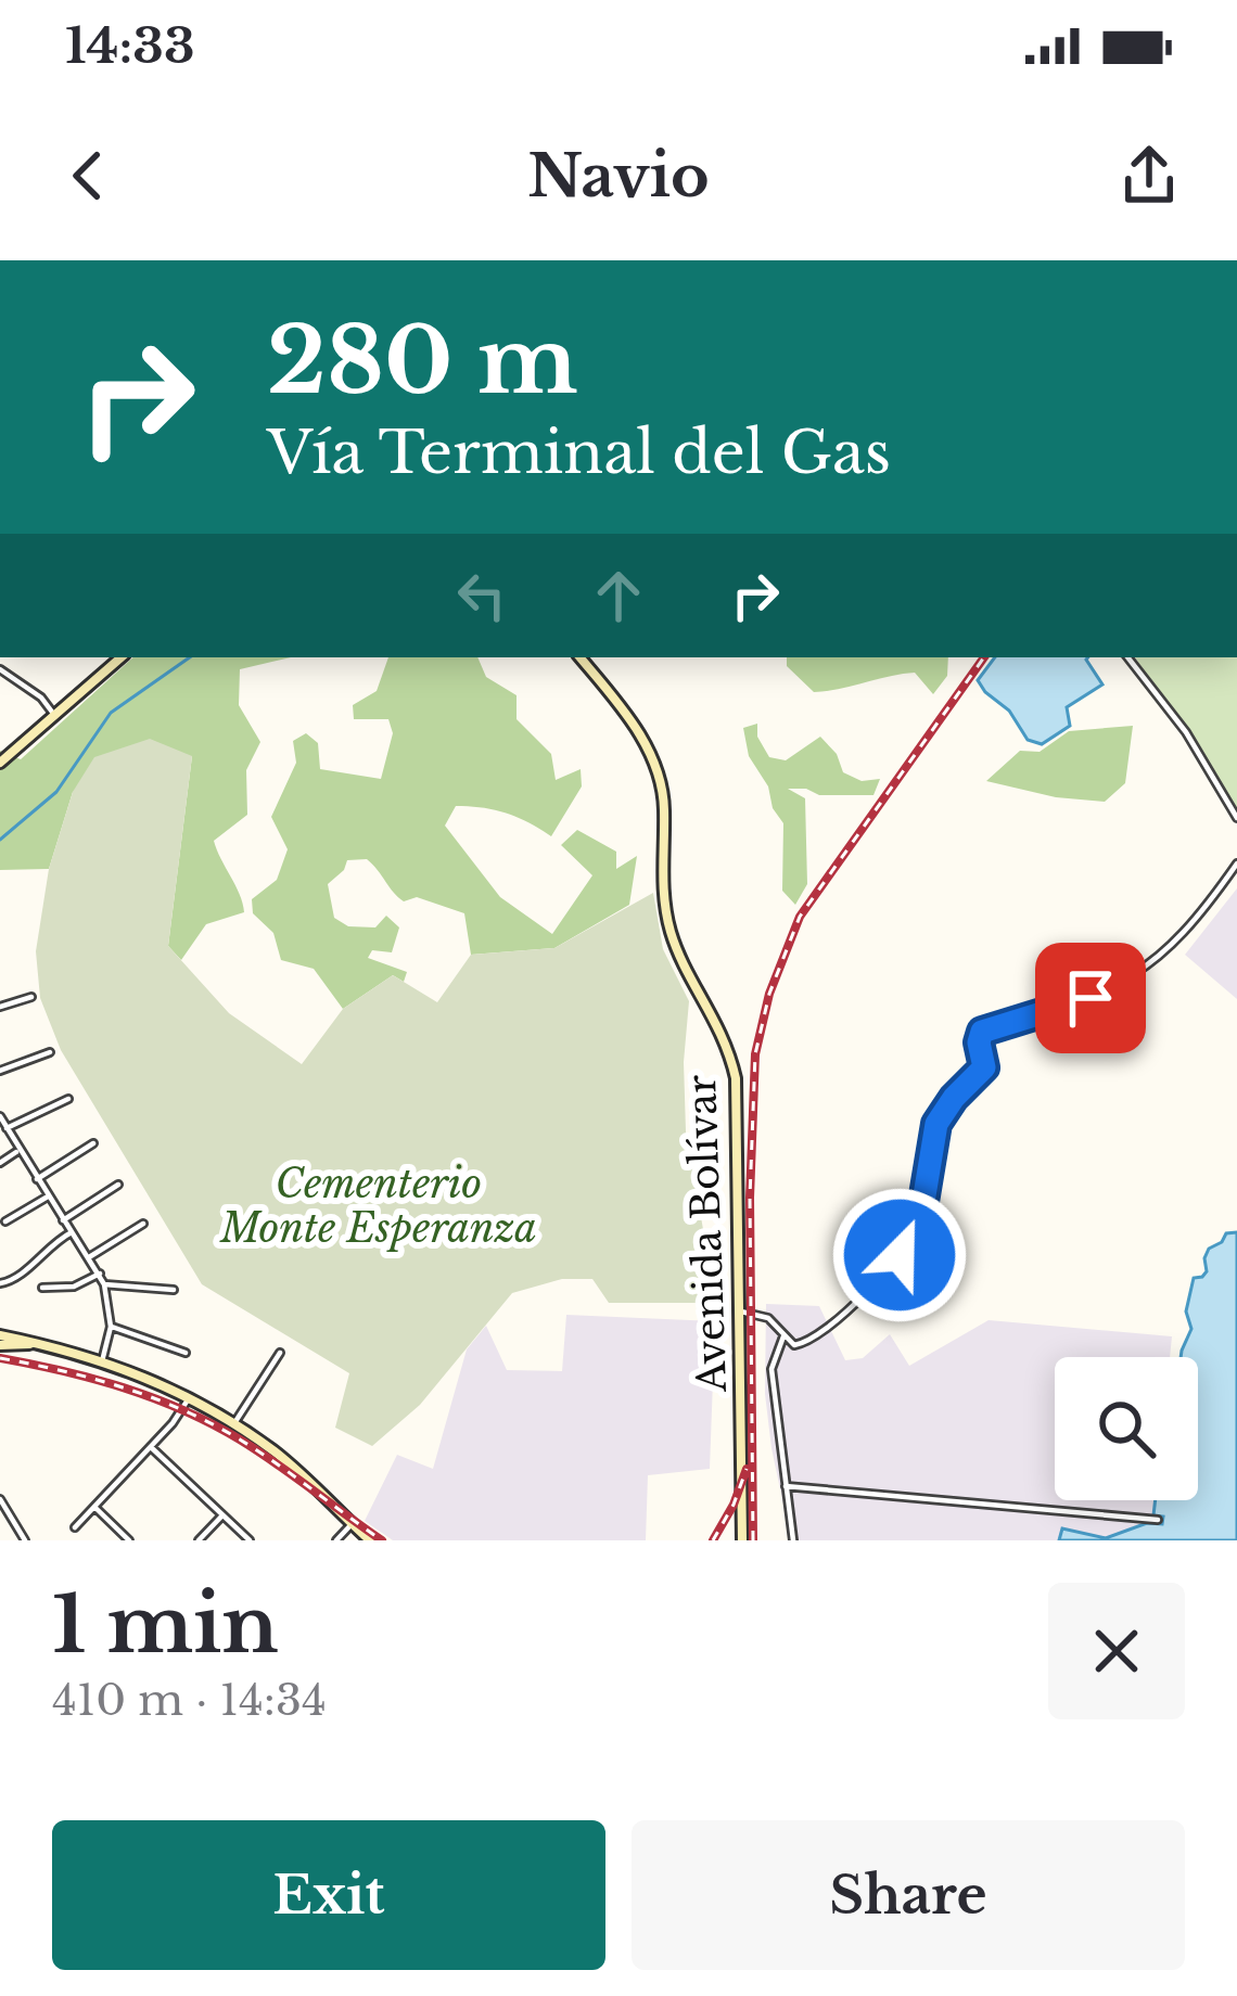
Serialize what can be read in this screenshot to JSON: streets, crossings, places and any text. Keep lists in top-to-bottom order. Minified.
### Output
{"streets":{"main road":["Avenida Bolívar"]},"parks":["Cementerio Monte Esperanza"],"page":{"status":"14:33","header":"Navio","turn":["280 m","Vía Terminal del Gas"],"heading":["1 min","410 m · 14:34"],"buttons":["Exit","Share"]}}
